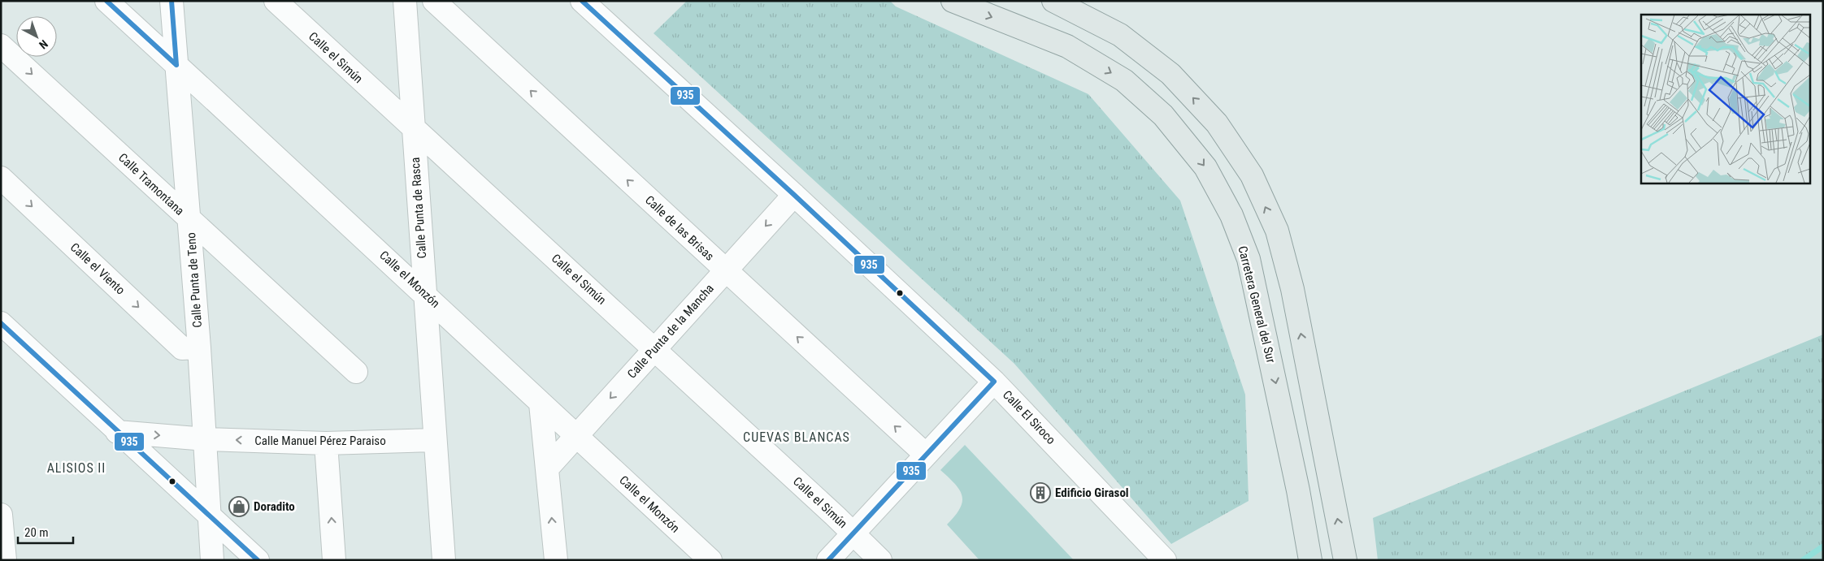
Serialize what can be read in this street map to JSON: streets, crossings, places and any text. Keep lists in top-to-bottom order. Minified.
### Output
{"streets":{"main road":["Carretera General del Sur"],"street":["Calle el Simún","Calle Tramontana","Calle Punta de Rasca","Calle de las Brisas","Calle el Viento","Calle el Monzón","Calle Punta de Teno","Calle Punta de la Mancha","Calle El Siroco","Calle Manuel Pérez Paraiso"]},"crossings":[["Calle el Simún","Calle Punta de Rasca"],["Calle el Simún","Calle Punta de la Mancha"],["Calle Tramontana","Calle Punta de Teno"],["Calle Punta de Rasca","Calle el Monzón"],["Calle Punta de Rasca","Calle Manuel Pérez Paraiso"],["Calle de las Brisas","Calle Punta de la Mancha"],["Calle el Viento","Calle Punta de Teno"],["Calle el Monzón","Calle Punta de Teno"],["Calle el Monzón","Calle Punta de la Mancha"],["Calle Punta de Teno","Calle Manuel Pérez Paraiso"],["Calle Punta de la Mancha","Calle El Siroco"]],"one_way":["Calle Tramontana","Calle de las Brisas","Calle Punta de la Mancha"],"districts":["CUEVAS BLANCAS","ALISIOS II"],"places":{"building":["Edificio Girasol"],"shop":["Doradito"]},"lines":["transit line 935"],"scale_bar":"20 m","north":"bottom right"}
